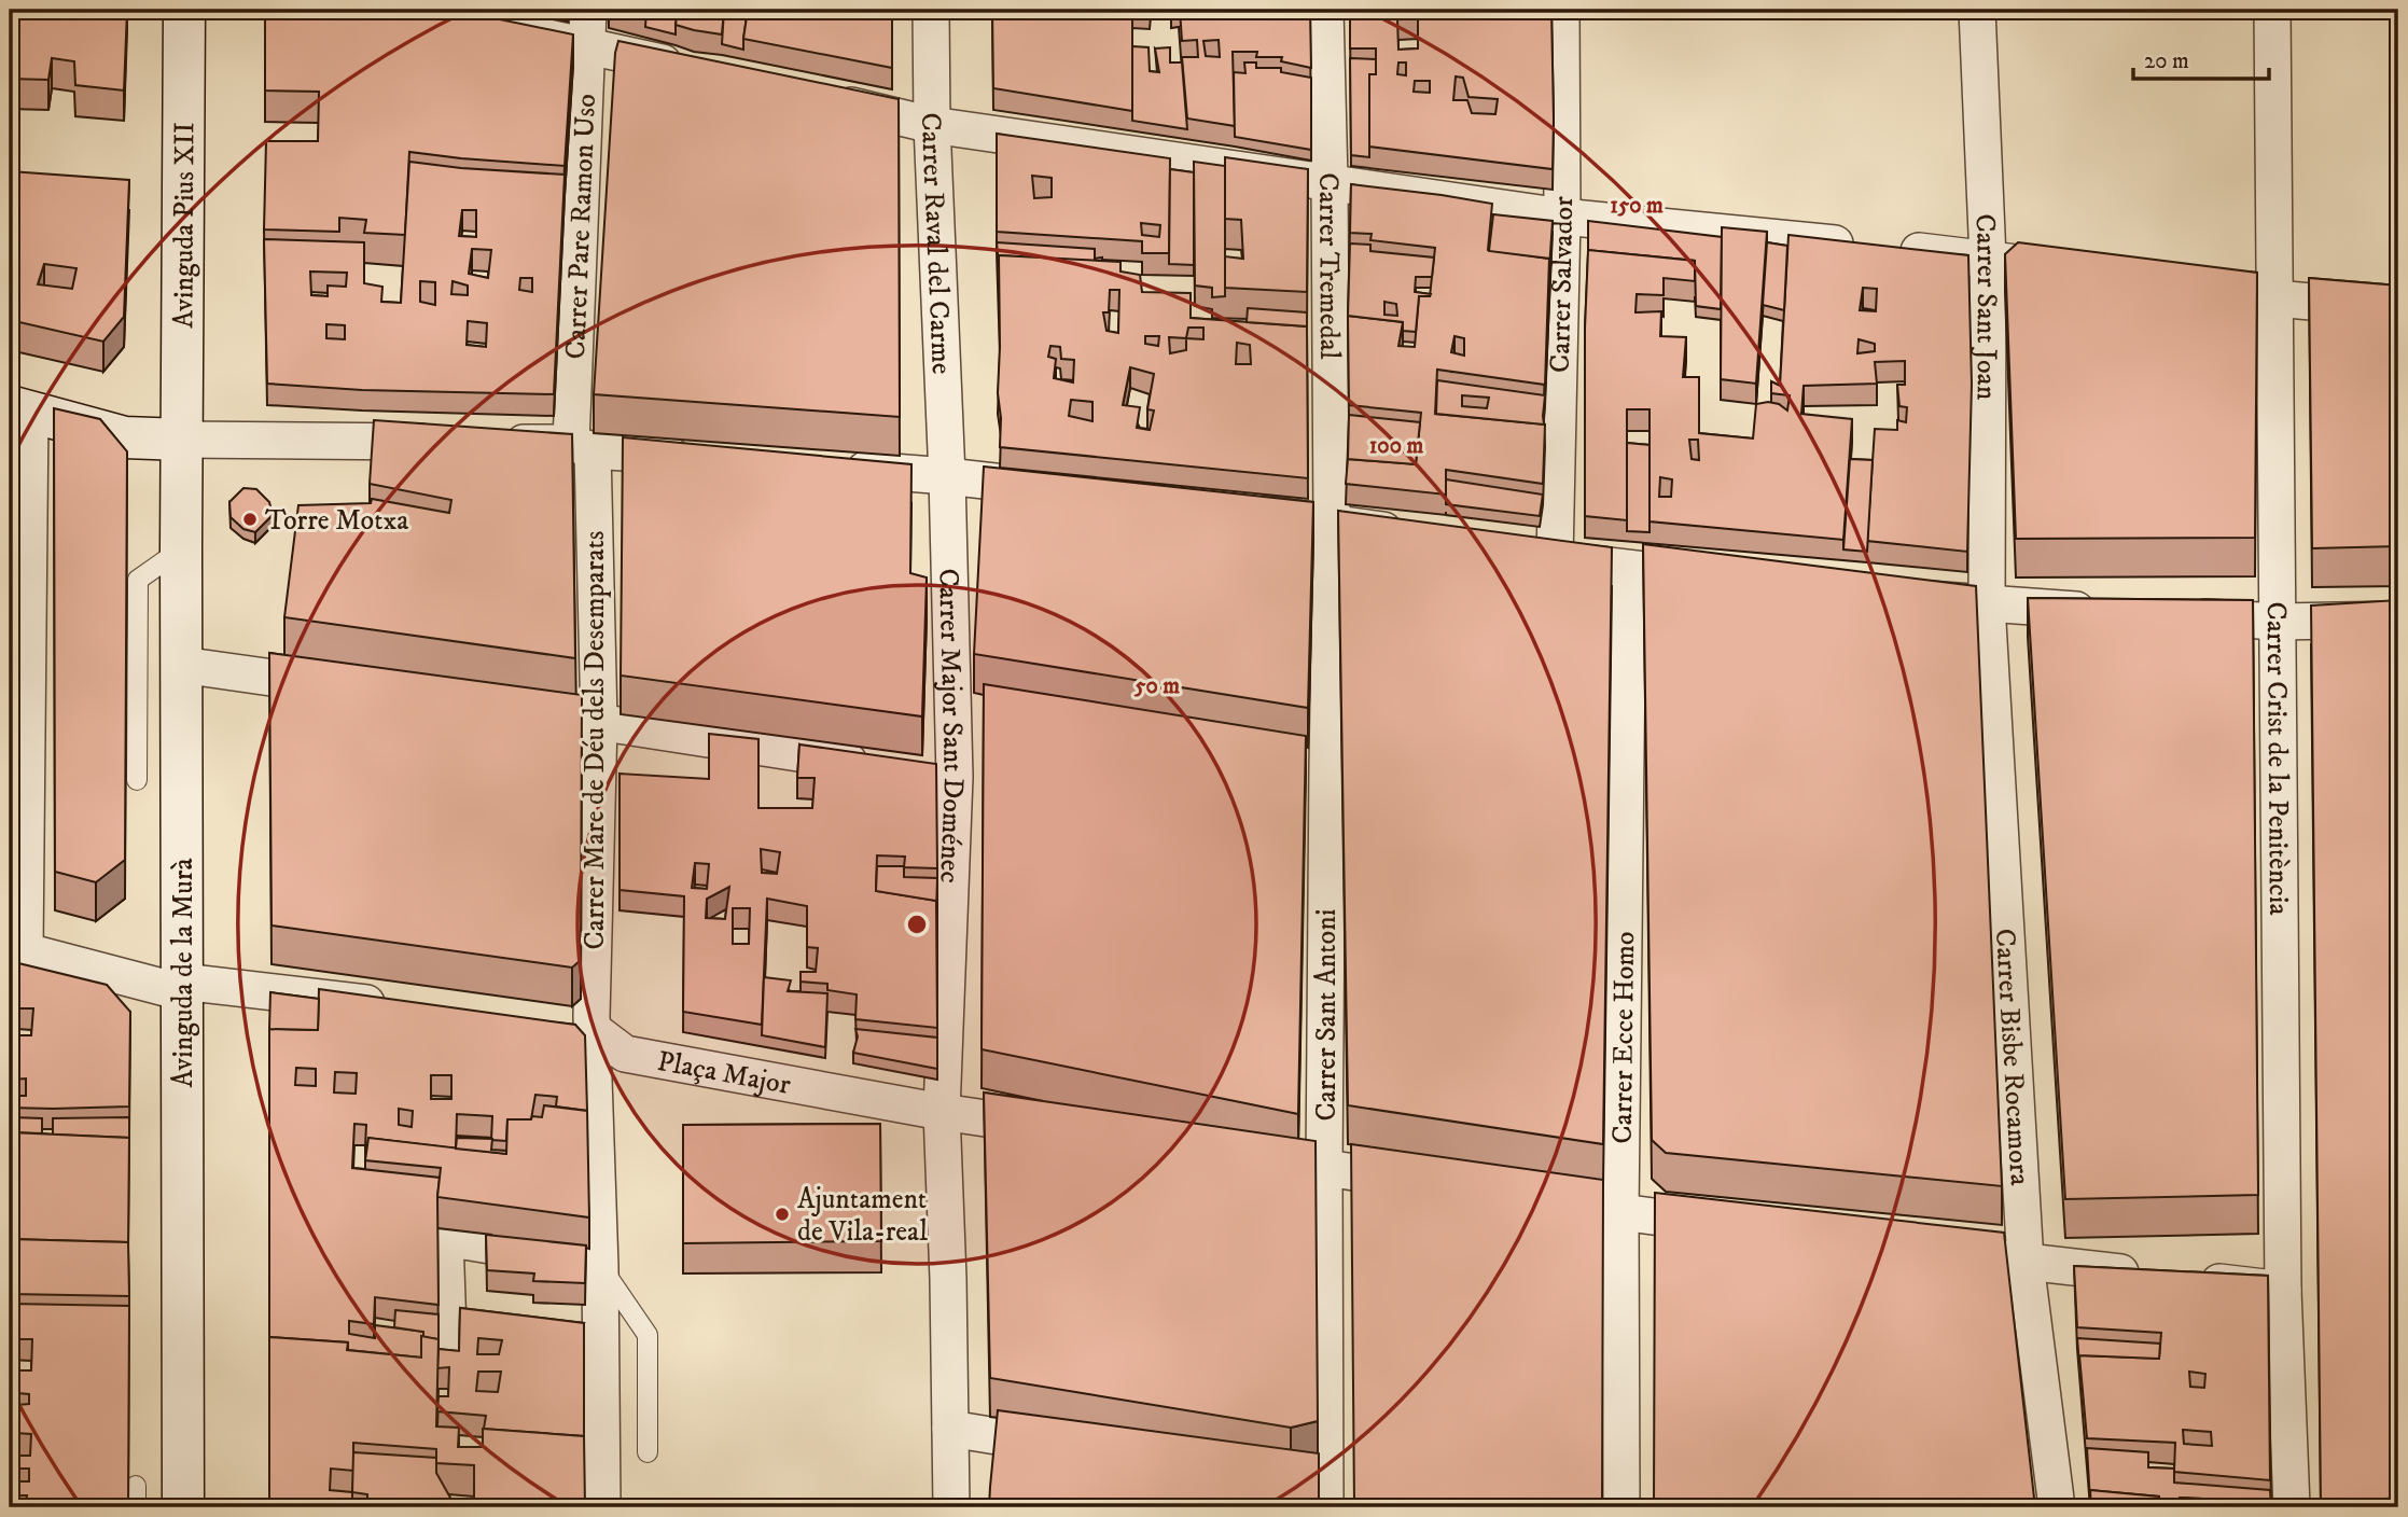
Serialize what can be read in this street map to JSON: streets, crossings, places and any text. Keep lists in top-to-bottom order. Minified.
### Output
{"streets":{"main road":["Avinguda Pius XII","Avinguda de la Murà"],"street":["Carrer Pare Ramon Uso","Carrer Raval del Carme","Carrer Tremedal","Carrer Salvador","Carrer Sant Joan","Carrer Major Sant Doménec","Carrer Mare de Déu dels Desemparats","Carrer Crist de la Penitència","Carrer Sant Antoni","Carrer Ecce Homo","Carrer Bisbe Rocamora","Plaça Major"]},"crossings":[["Avinguda Pius XII","Avinguda de la Murà"],["Carrer Pare Ramon Uso","Carrer Mare de Déu dels Desemparats"],["Carrer Raval del Carme","Carrer Major Sant Doménec"],["Carrer Tremedal","Carrer Sant Antoni"],["Carrer Salvador","Carrer Ecce Homo"],["Carrer Sant Joan","Carrer Bisbe Rocamora"],["Carrer Major Sant Doménec","Plaça Major"],["Carrer Mare de Déu dels Desemparats","Plaça Major"]],"places":["Torre Motxa","Ajuntament de Vila-real"],"scale_bar":"20 m","rings":["150 m","100 m","50 m"]}
